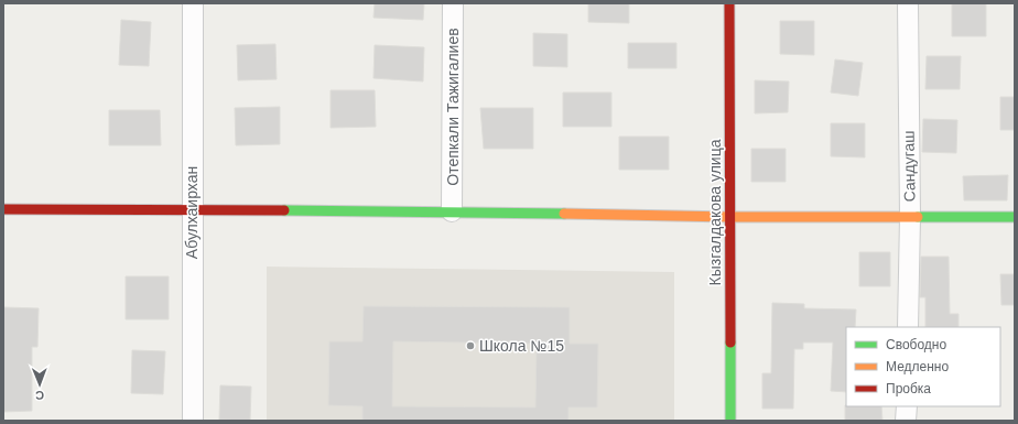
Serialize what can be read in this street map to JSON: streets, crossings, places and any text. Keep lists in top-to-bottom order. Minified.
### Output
{"streets":{"street":["Отепкали Тажигалиев","Сандугаш","Абулхаирхан","Кызгалдакова улица"]},"places":["Школа №15"],"legend":["Свободно","Медленно","Пробка"],"north":"bottom"}
